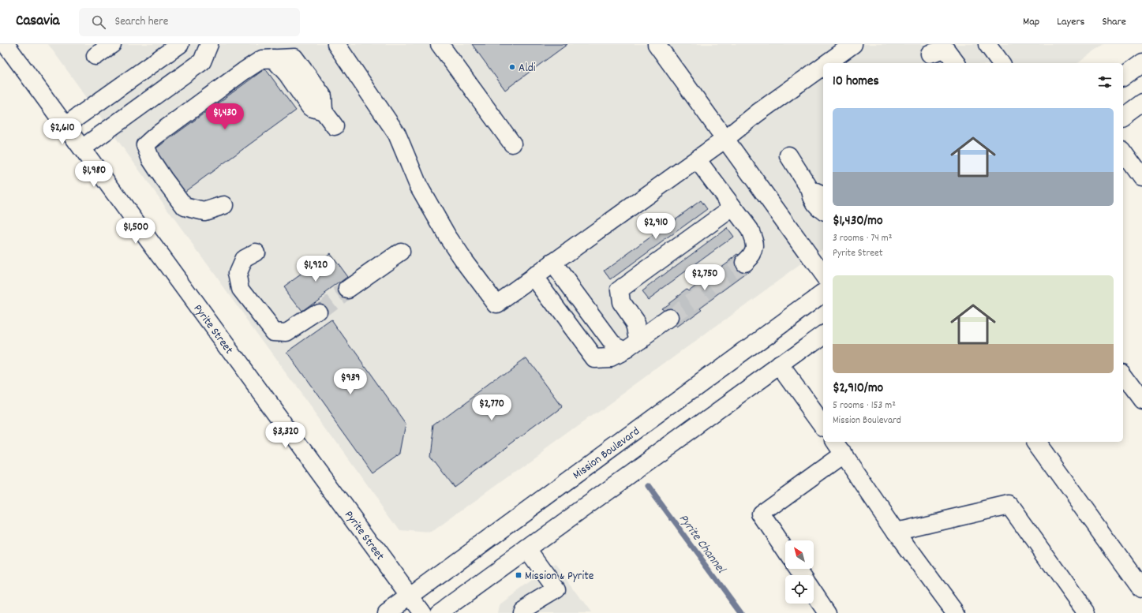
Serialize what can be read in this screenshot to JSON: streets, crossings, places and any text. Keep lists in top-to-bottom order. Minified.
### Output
{"streets":{"main road":["Pyrite Street","Mission Boulevard"]},"crossings":[["Pyrite Street","Mission Boulevard"]],"water":["Pyrite Channel"],"places":{"other":["Aldi"],"transit":["Mission & Pyrite"]},"north":"top left","page":{"header":"Casavia","search":"Search here","nav":["Map","Layers","Share"],"heading":"10 homes","list":[{"name":"$1,430/mo","note":"3 rooms · 74 m² · Pyrite Street"},{"name":"$2,910/mo","note":"5 rooms · 153 m² · Mission Boulevard"}],"price":["$1,430","$2,610","$1,980","$2,910","$1,500","$1,920","$2,750","$939","$2,770","$3,320"]}}
